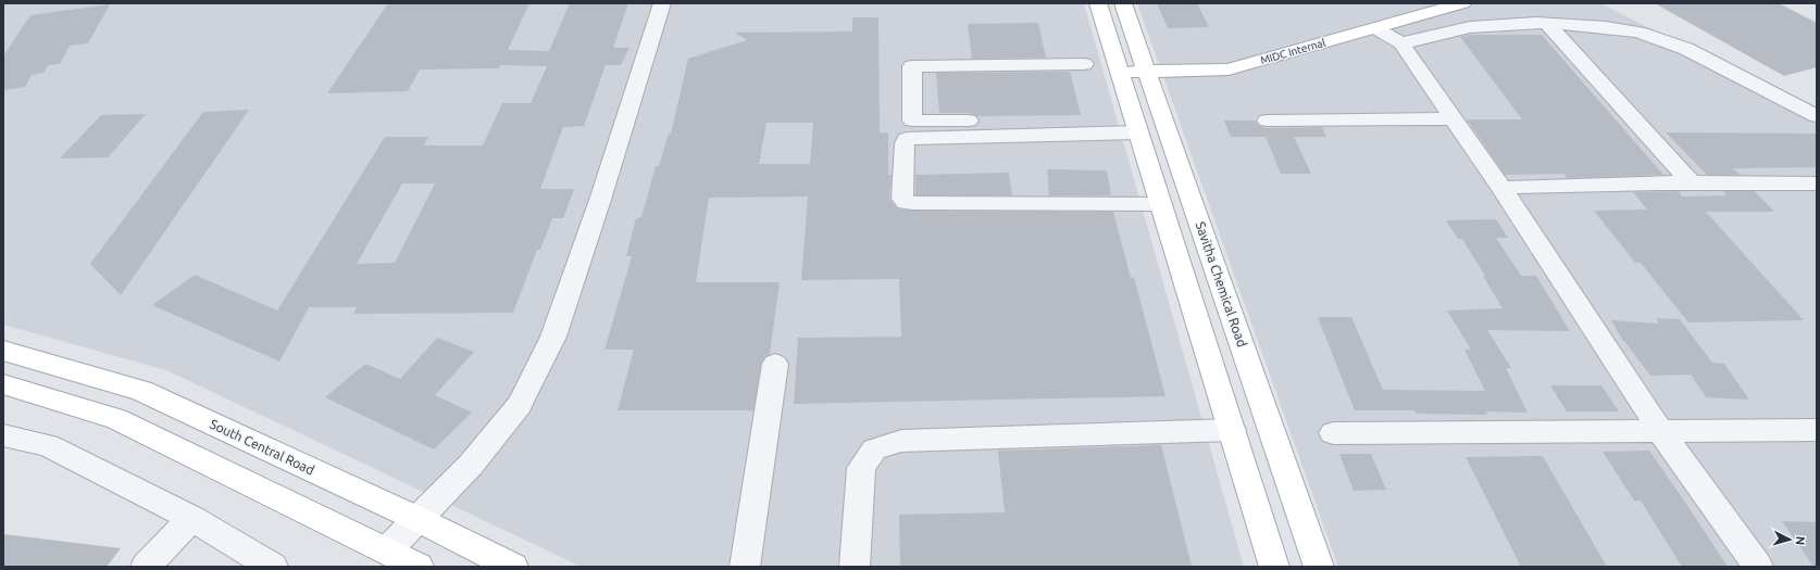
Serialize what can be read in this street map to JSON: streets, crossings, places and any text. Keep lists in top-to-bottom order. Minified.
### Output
{"streets":{"main road":["MIDC Internal","Savitha Chemical Road","South Central Road"]},"crossings":[["MIDC Internal","Savitha Chemical Road"]],"north":"right"}
